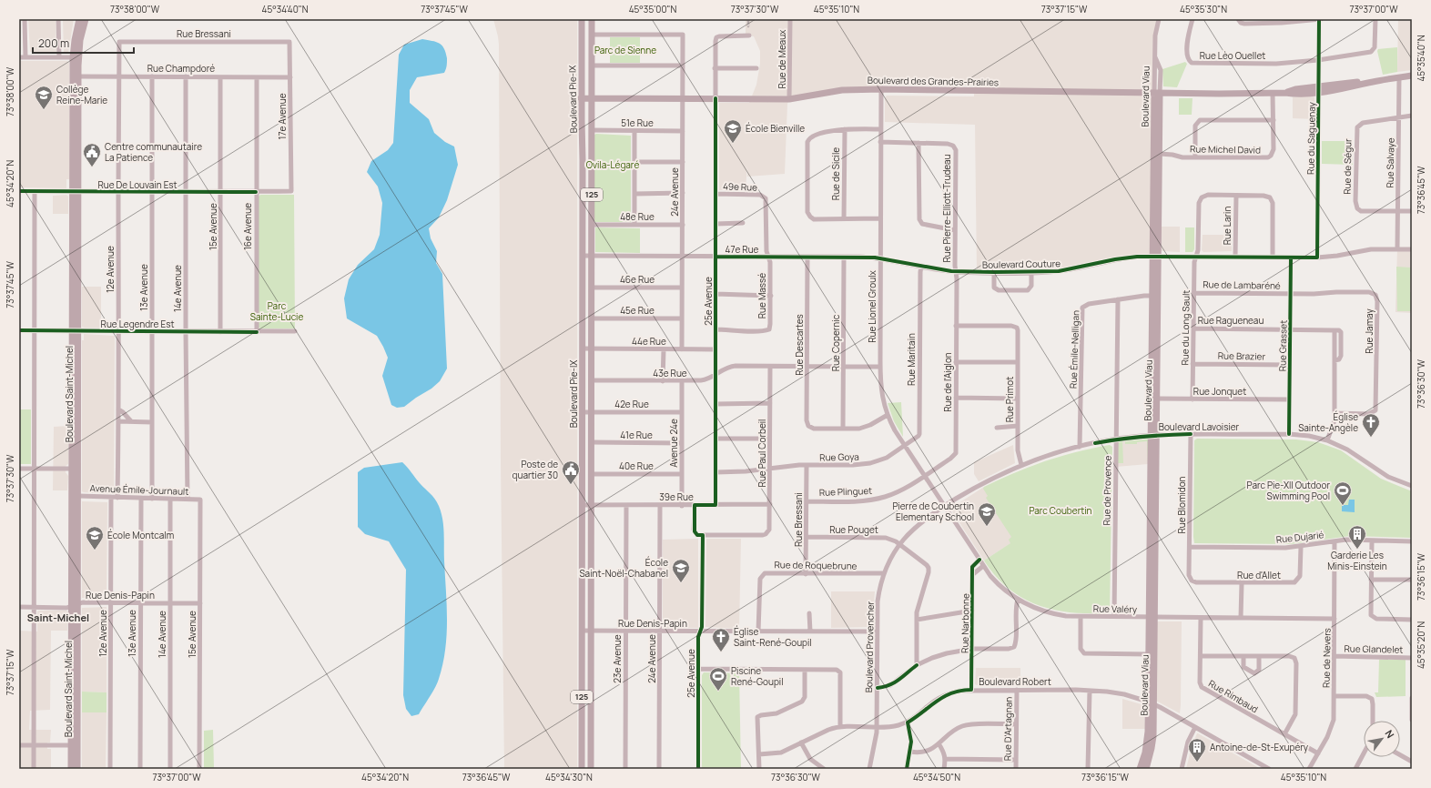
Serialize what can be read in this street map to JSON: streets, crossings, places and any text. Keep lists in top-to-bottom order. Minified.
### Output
{"streets":{"main road":["Boulevard des Grandes-Prairies","Boulevard Viau","Boulevard Pie-IX","125","Boulevard Saint-Michel"],"street":["Rue Bressani","Rue Lèo Ouellet","Rue de Meaux","Rue Champdoré","17e Avenue","51e Rue","Rue du Saguenay","Rue Michel David","Rue Salvaye","Rue de Ségur","Rue de Sicile","Rue De Louvain Est","49e Rue","24e Avenue","Rue Pierre-Elliott-Trudeau","48e Rue","Rue Larin","15e Avenue","16e Avenue","47e Rue","Boulevard Couture","12e Avenue","46e Rue","Rue de Lambaréné","13e Avenue","14e Avenue","Rue Massé","25e Avenue","Rue Lionel Groulx","45e Rue","Rue Ragueneau","Rue Legendre Est","Rue du Long Sault","Rue Jamay","44e Rue","Rue Copernic","Rue Descartes","Rue Grasset","Rue Émile-Nelligan","Rue Brazier","Rue Maritain","43e Rue","Rue de l'Aiglon","Rue Jonquet","Rue Primot","42e Rue","Boulevard Lavoisier","41e Rue","Avenue 24e","Rue Paul Corbeil","Rue Goya","40e Rue","Avenue Émile-Journault","Rue de Provence","Rue Plinguet","39e Rue","Rue Blomidon","Rue Pouget","Rue Dujarié","Rue de Roquebrune","Rue d'Allet","Rue Denis-Papin","Rue Valéry","Rue Narbonne","Boulevard Provencher","Rue Glandelet","Rue de Nevers","23e Avenue","Boulevard Robert","Rue Rimbaud","Rue D'Artagnan"]},"crossings":[["Rue Bressani","17e Avenue"],["Rue Bressani","12e Avenue"],["Rue Bressani","Rue Goya"],["Rue Bressani","Rue Plinguet"],["Rue Bressani","Rue Pouget"],["Rue Bressani","Rue de Roquebrune"],["Rue Lèo Ouellet","Rue du Saguenay"],["Rue de Meaux","Boulevard des Grandes-Prairies"],["Rue Champdoré","17e Avenue"],["Rue Champdoré","15e Avenue"],["Rue Champdoré","16e Avenue"],["Rue Champdoré","12e Avenue"],["Rue Champdoré","13e Avenue"],["Rue Champdoré","14e Avenue"],["Rue Champdoré","Boulevard Saint-Michel"],["Boulevard des Grandes-Prairies","Boulevard Viau"],["Boulevard des Grandes-Prairies","Boulevard Pie-IX"],["Boulevard des Grandes-Prairies","Rue du Saguenay"],["Boulevard des Grandes-Prairies","Rue Michel David"],["Boulevard des Grandes-Prairies","Rue Salvaye"],["Boulevard des Grandes-Prairies","24e Avenue"],["Boulevard des Grandes-Prairies","25e Avenue"],["Boulevard des Grandes-Prairies","Rue Lionel Groulx"],["Boulevard Viau","Rue Michel David"],["Boulevard Viau","Boulevard Couture"],["Boulevard Viau","Rue Émile-Nelligan"],["Boulevard Viau","Rue Jonquet"],["Boulevard Viau","Boulevard Lavoisier"],["Boulevard Viau","Rue Valéry"],["Boulevard Viau","Boulevard Robert"],["Boulevard Pie-IX","51e Rue"],["Boulevard Pie-IX","24e Avenue"],["Boulevard Pie-IX","48e Rue"],["Boulevard Pie-IX","47e Rue"],["Boulevard Pie-IX","46e Rue"],["Boulevard Pie-IX","45e Rue"],["Boulevard Pie-IX","44e Rue"],["Boulevard Pie-IX","43e Rue"],["Boulevard Pie-IX","42e Rue"],["Boulevard Pie-IX","41e Rue"],["Boulevard Pie-IX","40e Rue"],["Boulevard Pie-IX","39e Rue"],["Boulevard Pie-IX","Rue Denis-Papin"],["17e Avenue","Rue De Louvain Est"],["51e Rue","24e Avenue"],["Rue du Saguenay","Boulevard Couture"],["Rue Salvaye","Rue de Ségur"],["Rue Salvaye","Boulevard Couture"],["Rue De Louvain Est","15e Avenue"],["Rue De Louvain Est","16e Avenue"],["Rue De Louvain Est","12e Avenue"],["Rue De Louvain Est","13e Avenue"],["Rue De Louvain Est","14e Avenue"],["Rue De Louvain Est","Boulevard Saint-Michel"],["49e Rue","Rue Massé"],["49e Rue","25e Avenue"],["24e Avenue","48e Rue"],["24e Avenue","47e Rue"],["24e Avenue","46e Rue"],["24e Avenue","45e Rue"],["24e Avenue","44e Rue"],["24e Avenue","39e Rue"],["24e Avenue","Rue Denis-Papin"],["Rue Pierre-Elliott-Trudeau","Boulevard Couture"],["Rue Pierre-Elliott-Trudeau","Rue de l'Aiglon"],["Rue Larin","Boulevard Couture"],["Rue Larin","Rue du Long Sault"],["15e Avenue","Rue Legendre Est"],["15e Avenue","Avenue Émile-Journault"],["15e Avenue","Rue Denis-Papin"],["16e Avenue","Rue Legendre Est"],["47e Rue","Boulevard Couture"],["47e Rue","Rue Massé"],["47e Rue","25e Avenue"],["Boulevard Couture","Rue Massé"],["Boulevard Couture","Rue Lionel Groulx"],["Boulevard Couture","Rue du Long Sault"],["Boulevard Couture","Rue Copernic"],["Boulevard Couture","Rue Descartes"],["Boulevard Couture","Rue Grasset"],["Boulevard Couture","Rue Maritain"],["Boulevard Couture","Rue de l'Aiglon"],["12e Avenue","Rue Legendre Est"],["12e Avenue","Avenue Émile-Journault"],["12e Avenue","Rue Denis-Papin"],["Rue de Lambaréné","Rue du Long Sault"],["Rue de Lambaréné","Rue Jamay"],["Rue de Lambaréné","Rue Grasset"],["13e Avenue","Rue Legendre Est"],["13e Avenue","Avenue Émile-Journault"],["13e Avenue","Rue Denis-Papin"],["14e Avenue","Rue Legendre Est"],["14e Avenue","Avenue Émile-Journault"],["14e Avenue","Rue Denis-Papin"],["Rue Massé","25e Avenue"],["25e Avenue","44e Rue"],["25e Avenue","43e Rue"],["25e Avenue","Rue Paul Corbeil"],["25e Avenue","39e Rue"],["25e Avenue","Rue Denis-Papin"],["Rue Lionel Groulx","Rue Maritain"],["Rue Lionel Groulx","43e Rue"],["Rue Lionel Groulx","Rue de l'Aiglon"],["Rue Lionel Groulx","Boulevard Lavoisier"],["Rue Lionel Groulx","Rue Goya"],["Rue Lionel Groulx","Rue Plinguet"],["Rue Lionel Groulx","Rue Valéry"],["Rue Lionel Groulx","Boulevard Provencher"],["Rue Ragueneau","Rue du Long Sault"],["Rue Ragueneau","Rue Jamay"],["Rue Ragueneau","Rue Grasset"],["Rue Legendre Est","Boulevard Saint-Michel"],["Rue du Long Sault","Rue Brazier"],["Rue du Long Sault","Rue Jonquet"],["Rue Jamay","Rue Grasset"],["Rue Copernic","Rue Descartes"],["Rue Copernic","43e Rue"],["Rue Descartes","43e Rue"],["Rue Grasset","Rue Brazier"],["Rue Grasset","Rue Jonquet"],["Rue Grasset","Boulevard Lavoisier"],["Rue Émile-Nelligan","Boulevard Lavoisier"],["Rue Émile-Nelligan","Rue de Provence"],["Rue Maritain","Rue Goya"],["43e Rue","Avenue 24e"],["43e Rue","Rue Paul Corbeil"],["Rue de l'Aiglon","Rue Primot"],["Rue de l'Aiglon","Rue Plinguet"],["Boulevard Saint-Michel","Avenue Émile-Journault"],["Boulevard Saint-Michel","Rue Denis-Papin"],["Rue Primot","Boulevard Lavoisier"],["42e Rue","Avenue 24e"],["Boulevard Lavoisier","Rue de Provence"],["Boulevard Lavoisier","Rue Blomidon"],["Boulevard Lavoisier","Rue Valéry"],["Boulevard Lavoisier","Boulevard Provencher"],["41e Rue","Avenue 24e"],["Avenue 24e","40e Rue"],["Avenue 24e","39e Rue"],["Rue Paul Corbeil","Rue Goya"],["Rue Paul Corbeil","39e Rue"],["Rue de Provence","Rue Valéry"],["39e Rue","23e Avenue"],["Rue Blomidon","Rue Dujarié"],["Rue Blomidon","Rue d'Allet"],["Rue Pouget","Boulevard Provencher"],["Rue Dujarié","Rue d'Allet"],["Rue Dujarié","Rue de Nevers"],["Rue de Roquebrune","Rue Denis-Papin"],["Rue de Roquebrune","Boulevard Provencher"],["Rue Denis-Papin","Boulevard Provencher"],["Rue Denis-Papin","23e Avenue"],["Rue Valéry","Rue Narbonne"],["Rue Valéry","Boulevard Provencher"],["Rue Valéry","Rue de Nevers"],["Rue Valéry","Rue Rimbaud"],["Rue Narbonne","Boulevard Robert"],["Boulevard Provencher","Boulevard Robert"],["Rue Glandelet","Rue de Nevers"],["Rue de Nevers","Rue Rimbaud"],["Boulevard Robert","Rue D'Artagnan"]],"districts":["Saint-Michel"],"parks":["Parc de Sienne","Ovila-Légaré","Parc Sainte-Lucie","Parc Coubertin"],"places":{"school or university":["Collège Reine-Marie","École Bienville","Pierre de Coubertin Elementary School","École Montcalm","École Saint-Noël-Chabanel"],"public building":["Centre communautaire La Patience","Poste de quartier 30"],"church":["Église Sainte-Angèle","Église Saint-René-Goupil"],"sports":["Parc Pie-XII Outdoor Swimming Pool","Piscine René-Goupil"],"building":["Garderie Les Minis-Einstein","Antoine-de-St-Exupéry"]},"scale_bar":"200 m","north":"top right","coordinates":["73°38'00\"W","45°34'40\"N","73°37'45\"W","45°35'00\"N","73°37'30\"W","45°35'10\"N","73°37'15\"W","45°35'30\"N","73°37'00\"W","45°35'40\"N","45°34'20\"N","73°36'45\"W","73°36'30\"W","73°36'15\"W","45°35'20\"N","45°34'30\"N","45°34'50\"N"]}
